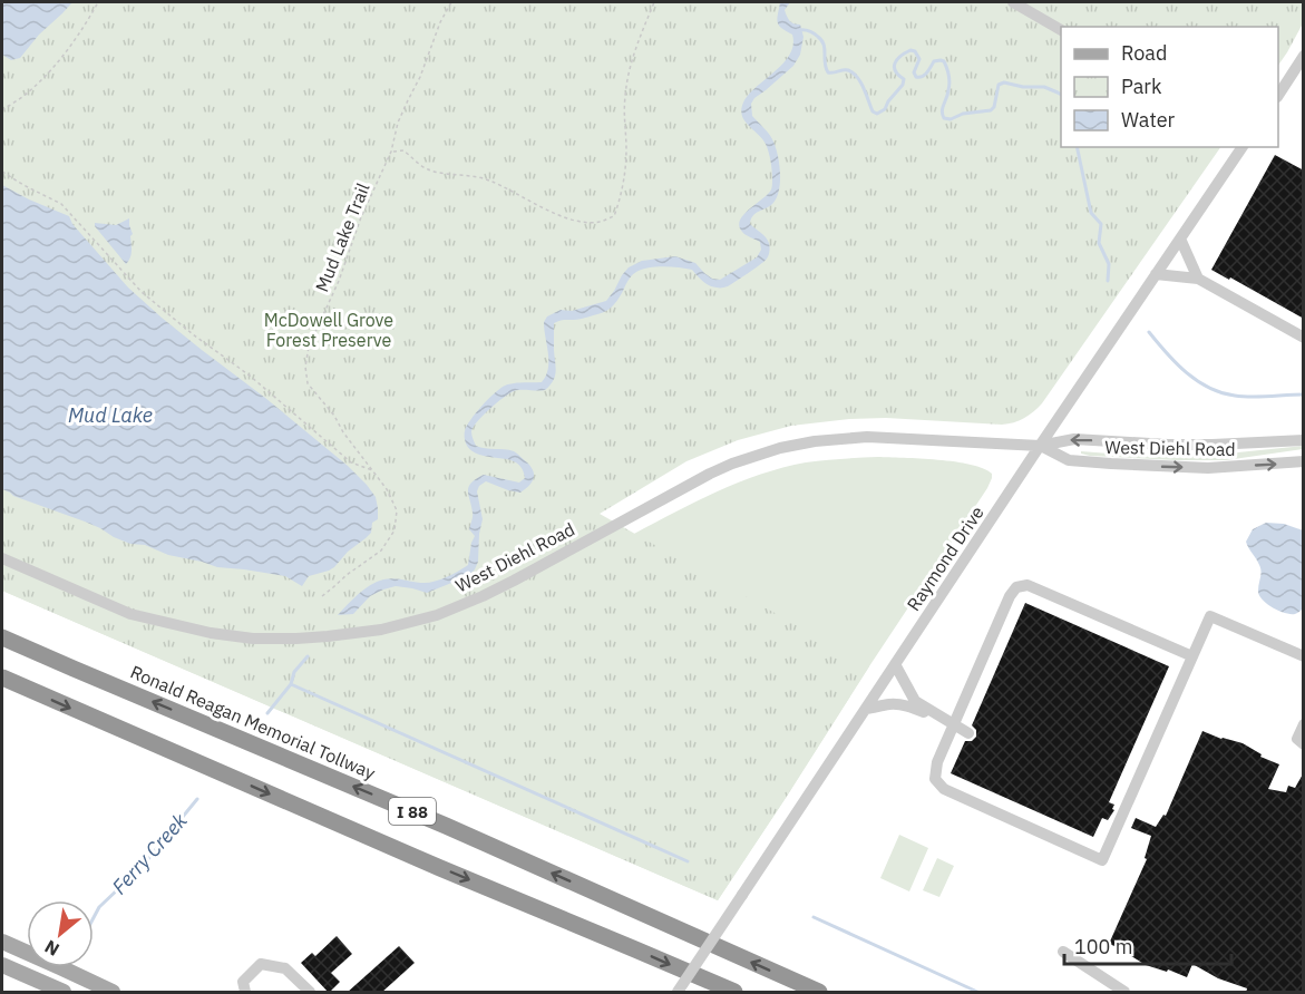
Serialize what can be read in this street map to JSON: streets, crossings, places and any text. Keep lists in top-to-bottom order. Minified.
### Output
{"streets":{"highway":["Ronald Reagan Memorial Tollway","I 88"],"street":["West Diehl Road","Raymond Drive"],"path":["Mud Lake Trail"]},"crossings":[["West Diehl Road","Raymond Drive"]],"water":["Mud Lake","Ferry Creek"],"parks":["McDowell Grove Forest Preserve"],"legend":["Road","Park","Water"],"scale_bar":"100 m","north":"bottom left"}
